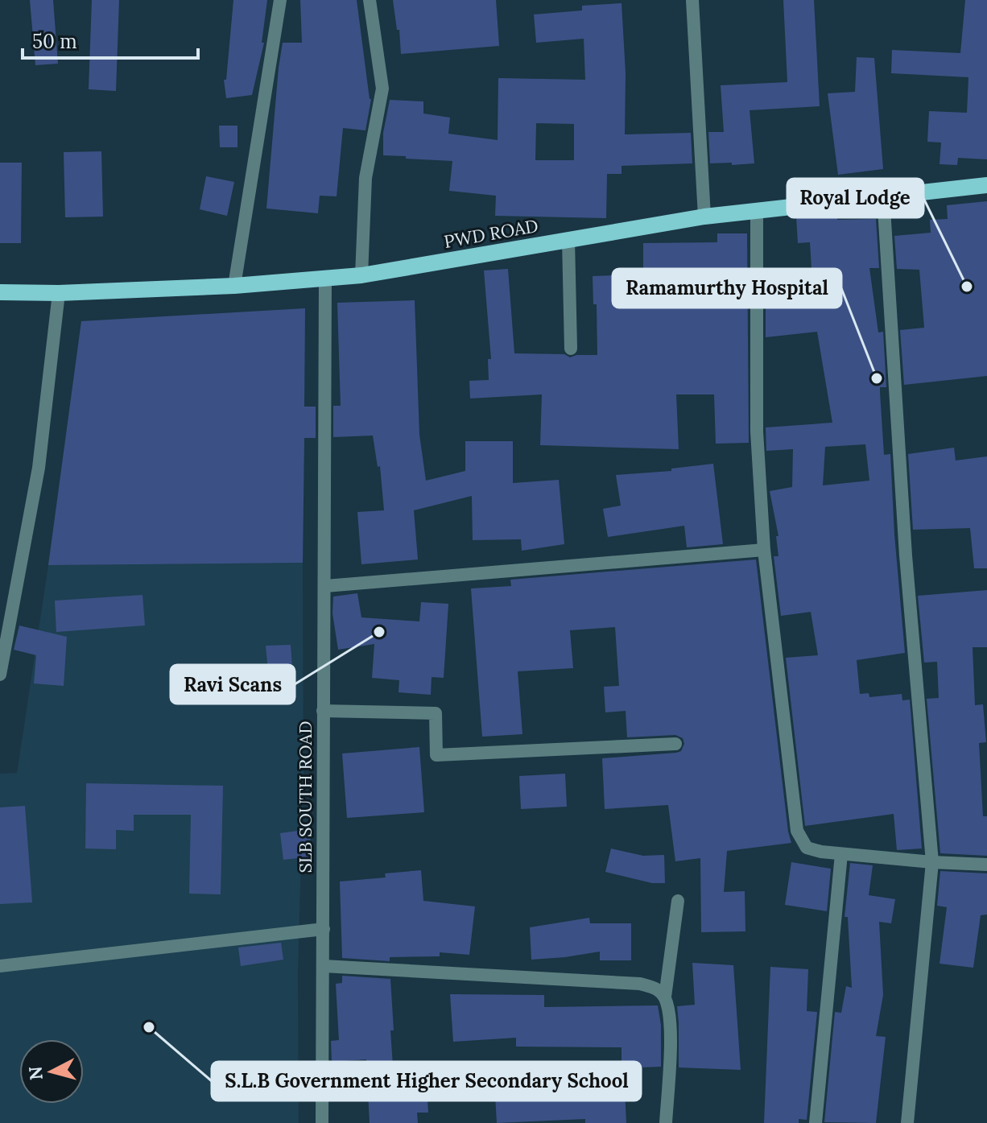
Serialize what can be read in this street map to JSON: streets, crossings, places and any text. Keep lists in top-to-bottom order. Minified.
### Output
{"streets":{"main road":["PWD ROAD"],"street":["SLB SOUTH ROAD"]},"crossings":[["PWD ROAD","SLB SOUTH ROAD"]],"places":["Royal Lodge","Ramamurthy Hospital","Ravi Scans","S.L.B Government Higher Secondary School"],"scale_bar":"50 m","north":"left"}
